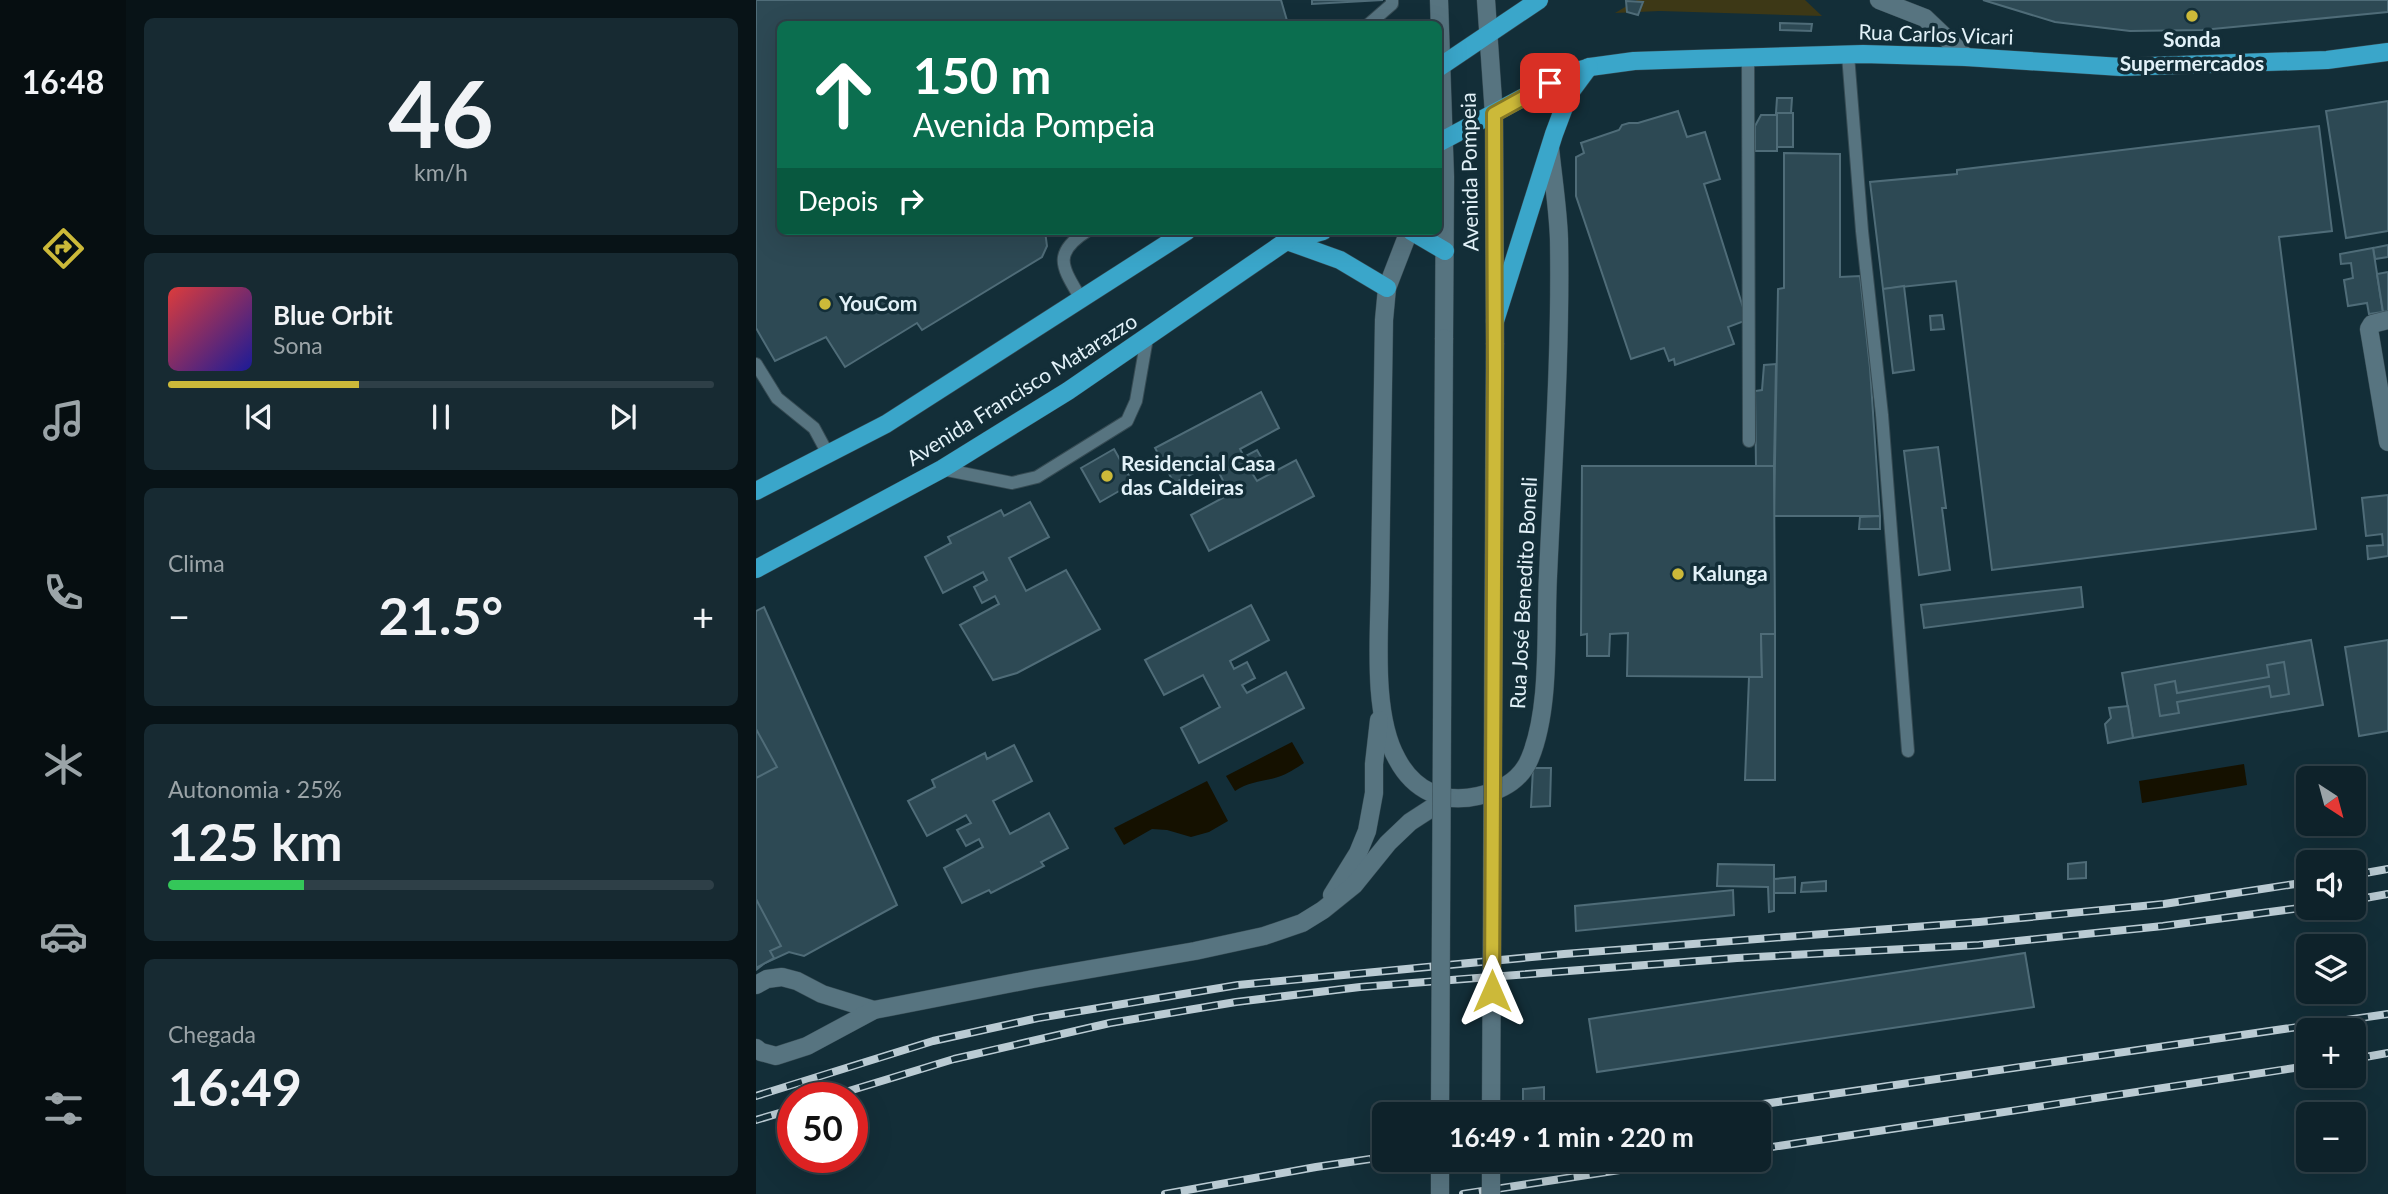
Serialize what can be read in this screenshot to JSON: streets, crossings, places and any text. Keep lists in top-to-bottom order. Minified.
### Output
{"streets":{"main road":["Rua Carlos Vicari","Avenida Francisco Matarazzo"],"street":["Avenida Pompeia","Rua José Benedito Boneli"]},"crossings":[["Rua Carlos Vicari","Avenida Pompeia"]],"places":["Sonda Supermercados","YouCom","Residencial Casa das Caldeiras","Kalunga"],"north":"bottom right","page":{"tabs":"16:48","tile":[["46","km/h"],"Clima",["Autonomia · 25%","125 km"],["Chegada","16:49"]],"turn":["150 m","Avenida Pompeia"],"then":"Depois","song":["Blue Orbit","Sona"],"heat":["−","21.5°","+"],"map_buttons":["+","−"],"limit":"50","trip":"16:49 · 1 min · 220 m"}}
